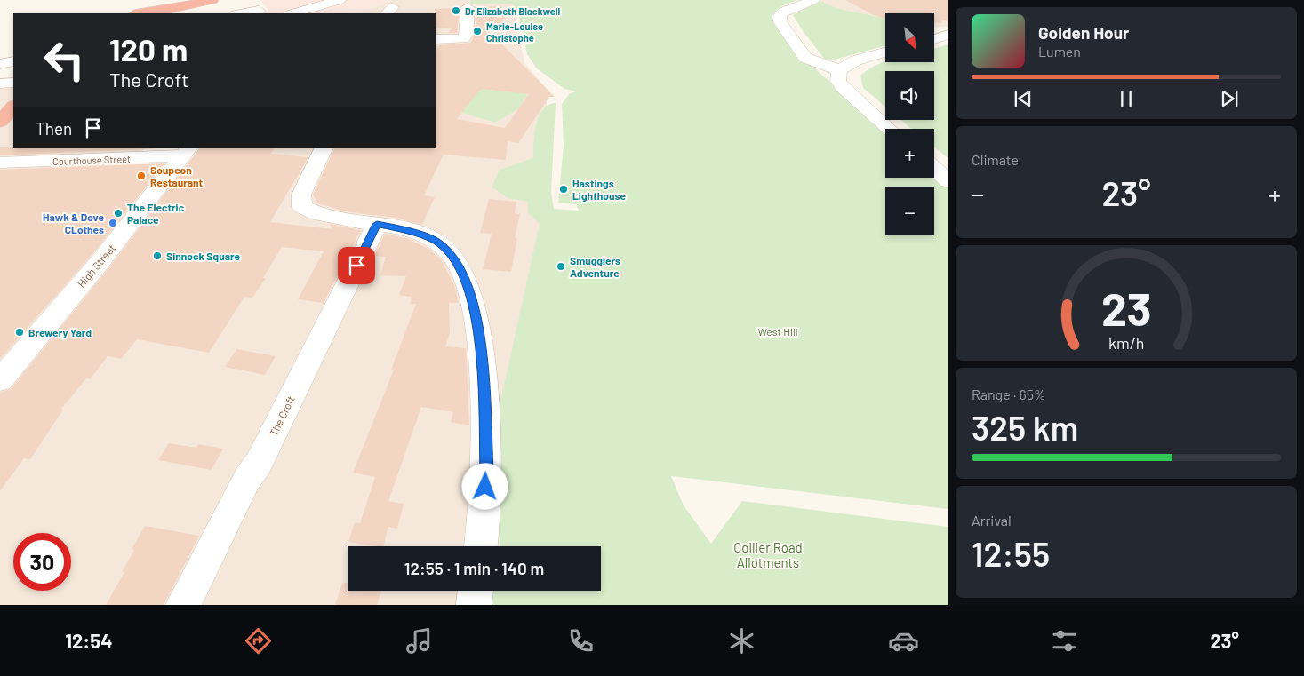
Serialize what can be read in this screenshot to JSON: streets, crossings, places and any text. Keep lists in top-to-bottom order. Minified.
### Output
{"streets":{"street":["Courthouse Street","High Street","The Croft"]},"crossings":[["Courthouse Street","High Street"]],"parks":["West Hill","Collier Road Allotments"],"places":["Dr Elizabeth Blackwell","Marie-Louise Christophe","Soupcon Restaurant","Hastings Lighthouse","The Electric Palace","Hawk & Dove CLothes","Sinnock Square","Smugglers Adventure","Brewery Yard"],"north":"bottom right","page":{"map_buttons":["+","−"],"turn":["120 m","The Croft"],"song":["Golden Hour","Lumen"],"then":"Then","tile":["Climate",["Range · 65%","325 km"],["Arrival","12:55"]],"heat":["−","23°","+"],"limit":"30","trip":"12:55 · 1 min · 140 m","tabs":["12:54","23°"],"gauge":["23","km/h"]}}
